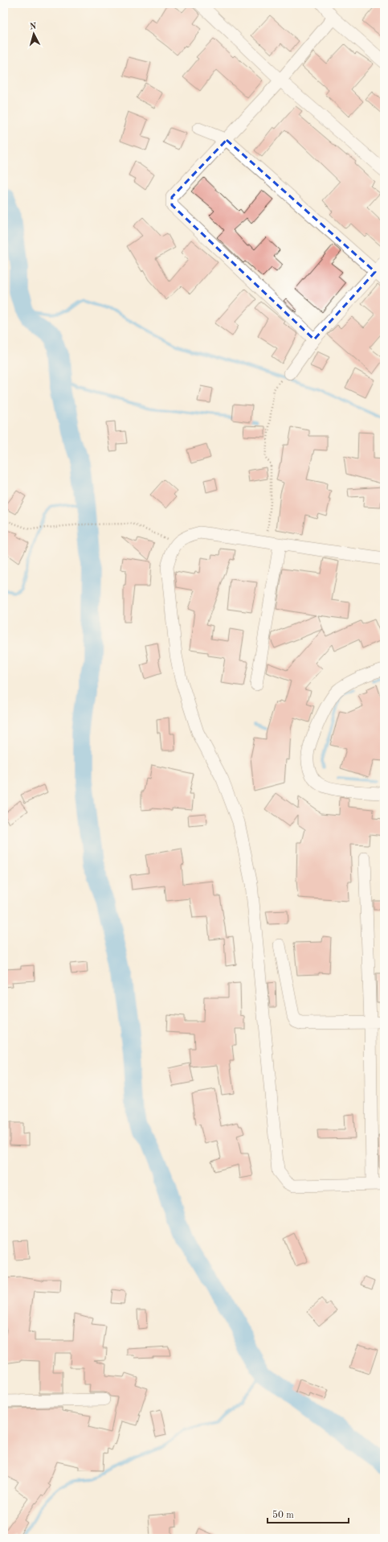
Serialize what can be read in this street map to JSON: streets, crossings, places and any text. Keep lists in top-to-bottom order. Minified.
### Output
{"scale_bar":"50 m","north":"top"}
